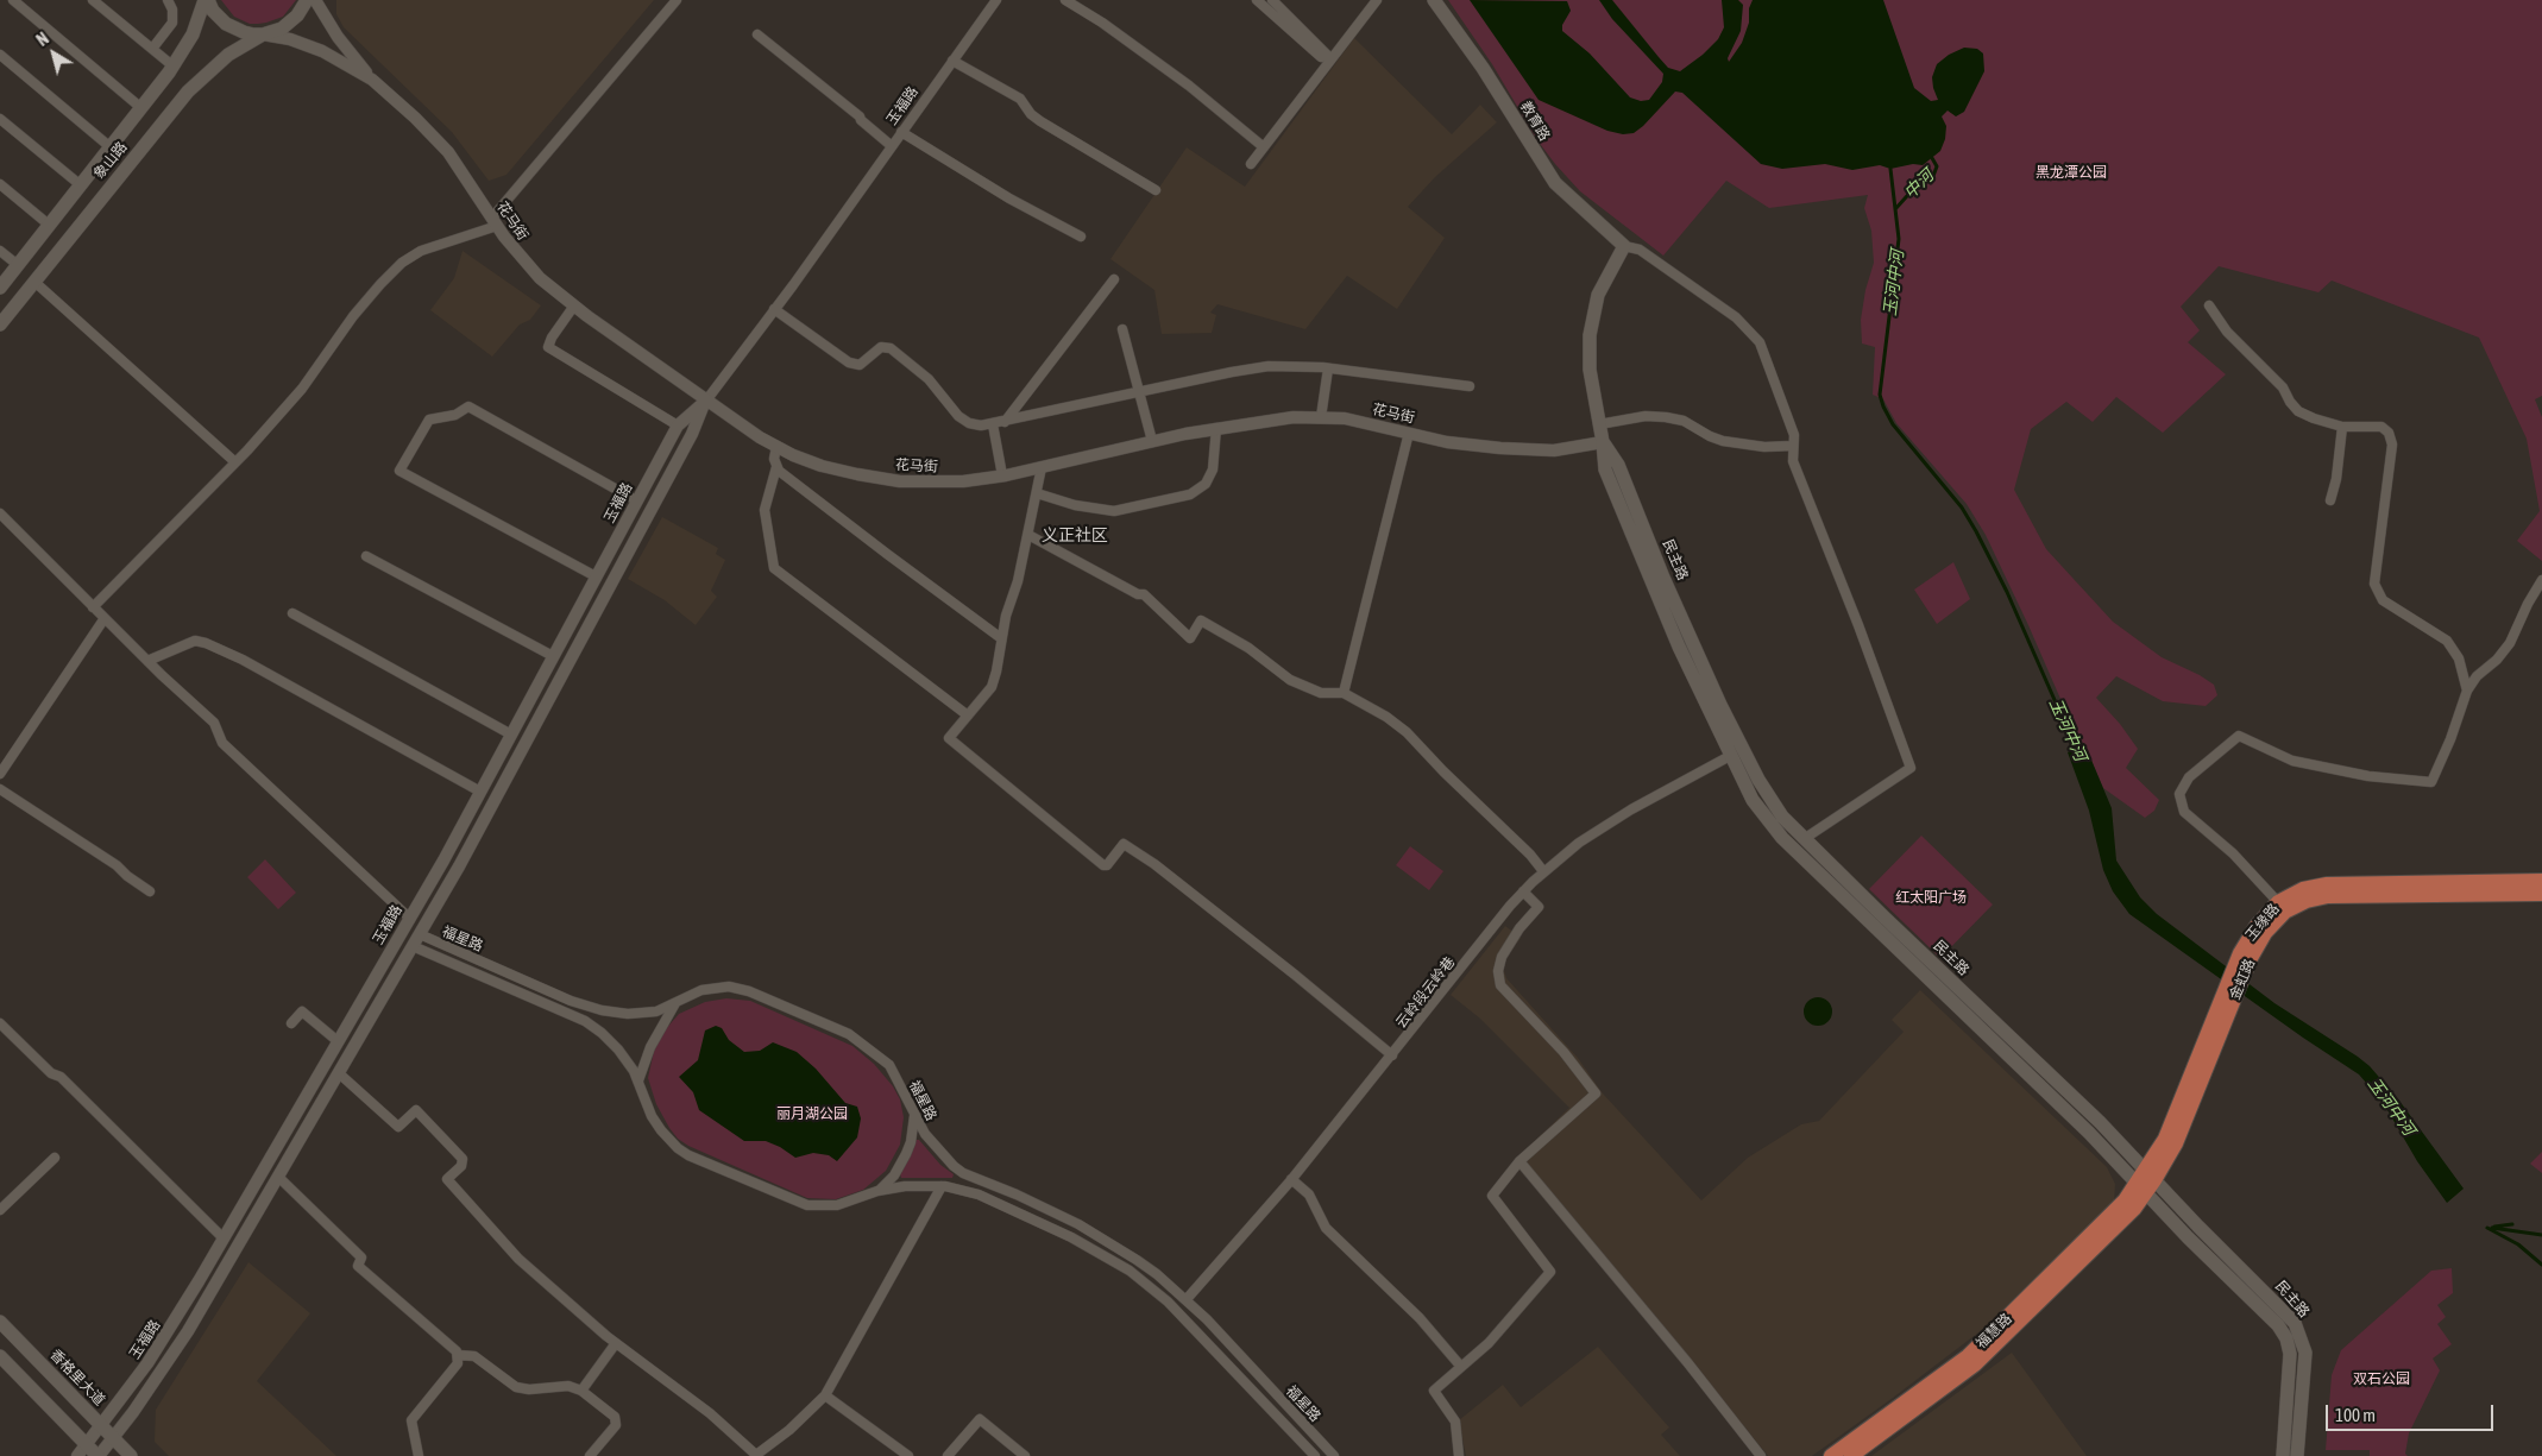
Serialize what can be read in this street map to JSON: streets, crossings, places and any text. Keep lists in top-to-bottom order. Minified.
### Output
{"streets":{"main road":["教育路","象山路","民主路","玉缘路","金虹路","福慧路","香格里大道"],"street":["玉福路","花马街","福星路","云岭段云岭巷"]},"crossings":[["玉福路","花马街"],["玉福路","福星路"],["玉福路","香格里大道"],["教育路","民主路"],["象山路","花马街"],["花马街","民主路"],["民主路","金虹路"],["民主路","云岭段云岭巷"],["民主路","福慧路"],["玉缘路","金虹路"],["福星路","云岭段云岭巷"],["金虹路","福慧路"]],"districts":["义正社区"],"water":["中河","玉河中河"],"parks":["黑龙潭公园","红太阳广场","丽月湖公园","双石公园"],"scale_bar":"100 m","north":"top left"}
